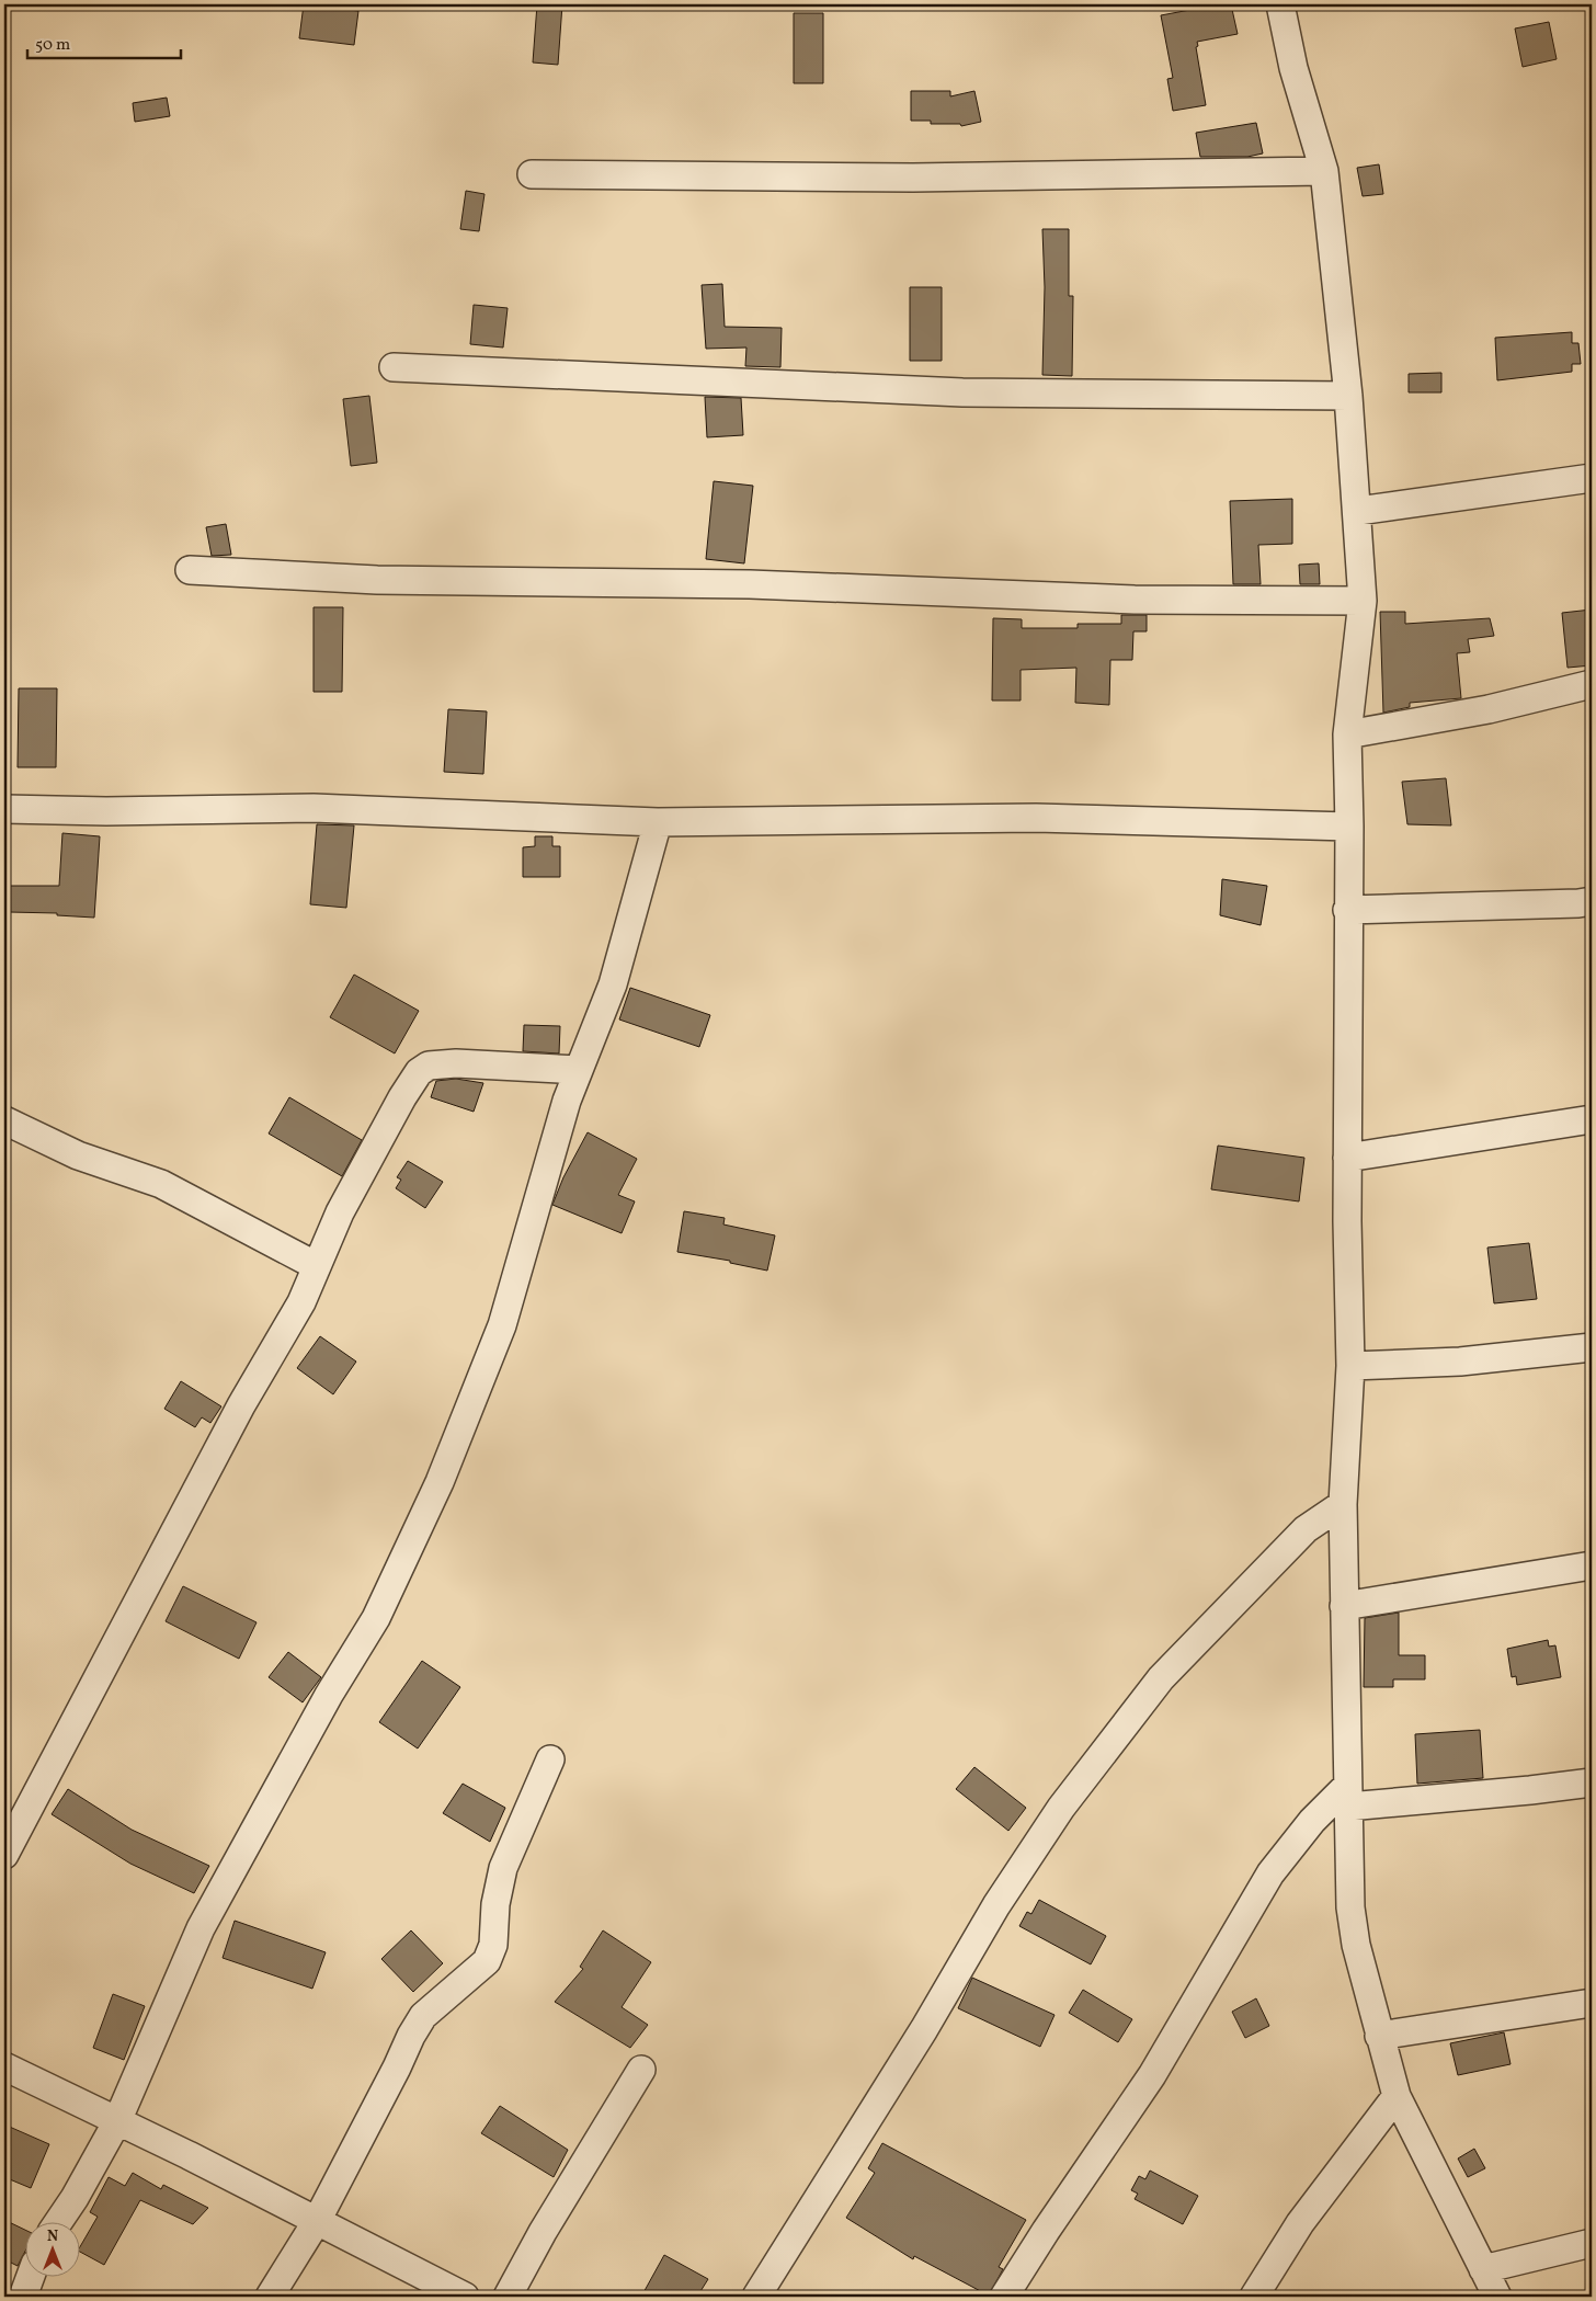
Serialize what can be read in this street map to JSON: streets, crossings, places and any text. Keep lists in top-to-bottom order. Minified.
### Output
{"scale_bar":"50 m","north":"top"}
